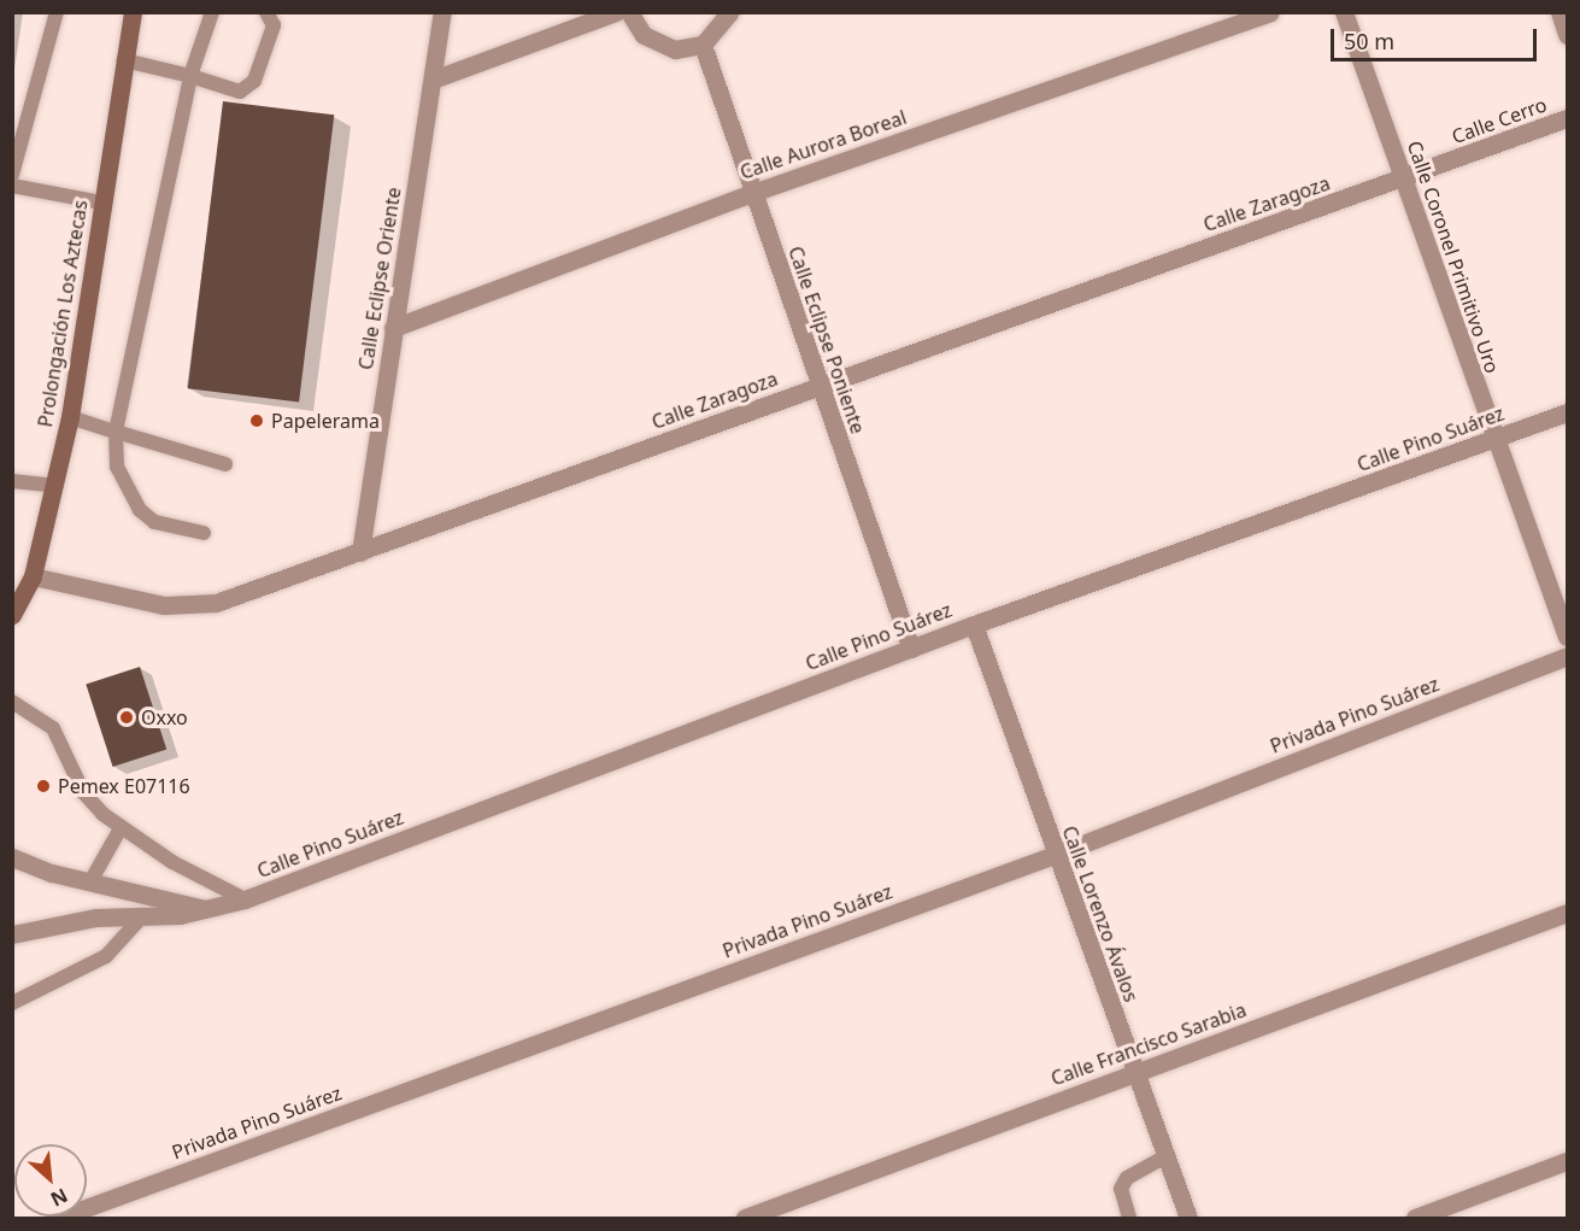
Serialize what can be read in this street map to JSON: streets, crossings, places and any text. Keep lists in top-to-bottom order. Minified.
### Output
{"streets":{"main road":["Prolongación Los Aztecas"],"street":["Calle Cerro","Calle Aurora Boreal","Calle Zaragoza","Calle Coronel Primitivo Uro","Calle Eclipse Oriente","Calle Eclipse Poniente","Calle Pino Suárez","Privada Pino Suárez","Calle Lorenzo Ávalos","Calle Francisco Sarabia"]},"crossings":[["Calle Cerro","Calle Zaragoza"],["Calle Cerro","Calle Coronel Primitivo Uro"],["Calle Aurora Boreal","Calle Eclipse Oriente"],["Calle Aurora Boreal","Calle Eclipse Poniente"],["Calle Zaragoza","Calle Coronel Primitivo Uro"],["Calle Zaragoza","Calle Eclipse Oriente"],["Calle Zaragoza","Prolongación Los Aztecas"],["Calle Zaragoza","Calle Eclipse Poniente"],["Calle Coronel Primitivo Uro","Calle Pino Suárez"],["Calle Eclipse Poniente","Calle Pino Suárez"],["Calle Pino Suárez","Calle Lorenzo Ávalos"],["Privada Pino Suárez","Calle Lorenzo Ávalos"],["Calle Lorenzo Ávalos","Calle Francisco Sarabia"]],"places":["Papelerama","Oxxo","Pemex E07116"],"scale_bar":"50 m","north":"bottom right"}
